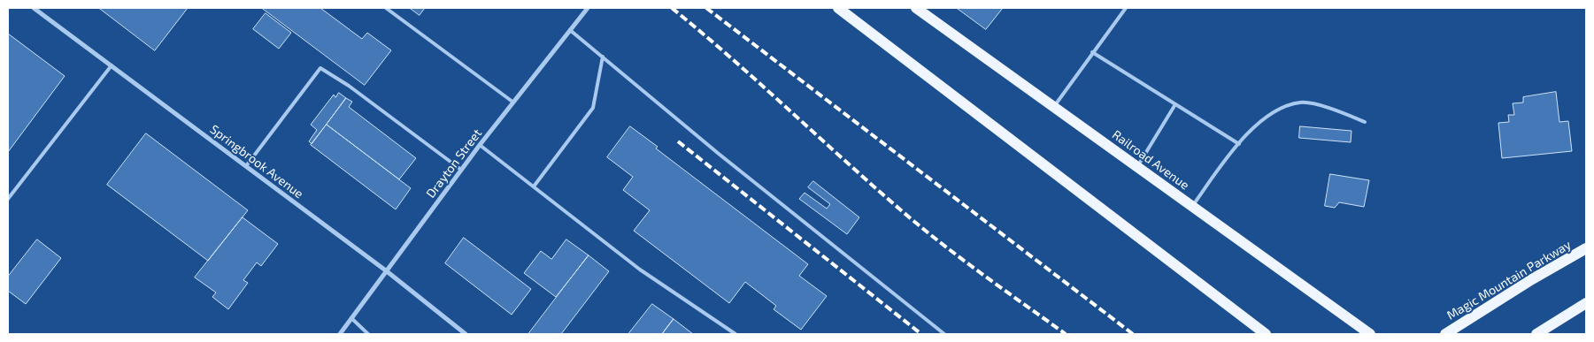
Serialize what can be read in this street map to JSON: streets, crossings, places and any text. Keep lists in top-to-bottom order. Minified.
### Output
{"streets":{"main road":["Railroad Avenue","Magic Mountain Parkway"],"street":["Springbrook Avenue","Drayton Street"]},"crossings":[["Springbrook Avenue","Drayton Street"]]}
